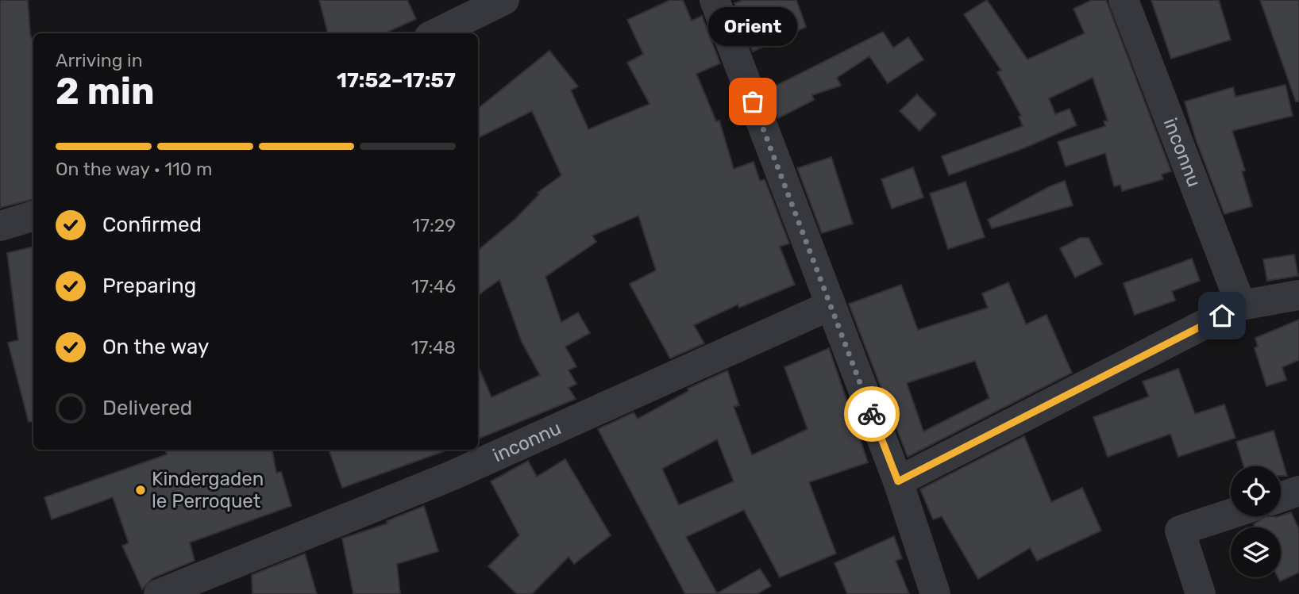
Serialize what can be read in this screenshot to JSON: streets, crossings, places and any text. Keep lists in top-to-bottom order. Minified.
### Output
{"streets":{"street":["inconnu"]},"places":["Orient","Kindergaden le Perroquet"],"page":{"bubble":"Orient","heading":["2 min","Arriving in","17:52–17:57"],"bar":"On the way · 110 m","list":[["Confirmed","17:29"],["Preparing","17:46"],["On the way","17:48"],"Delivered"]}}
